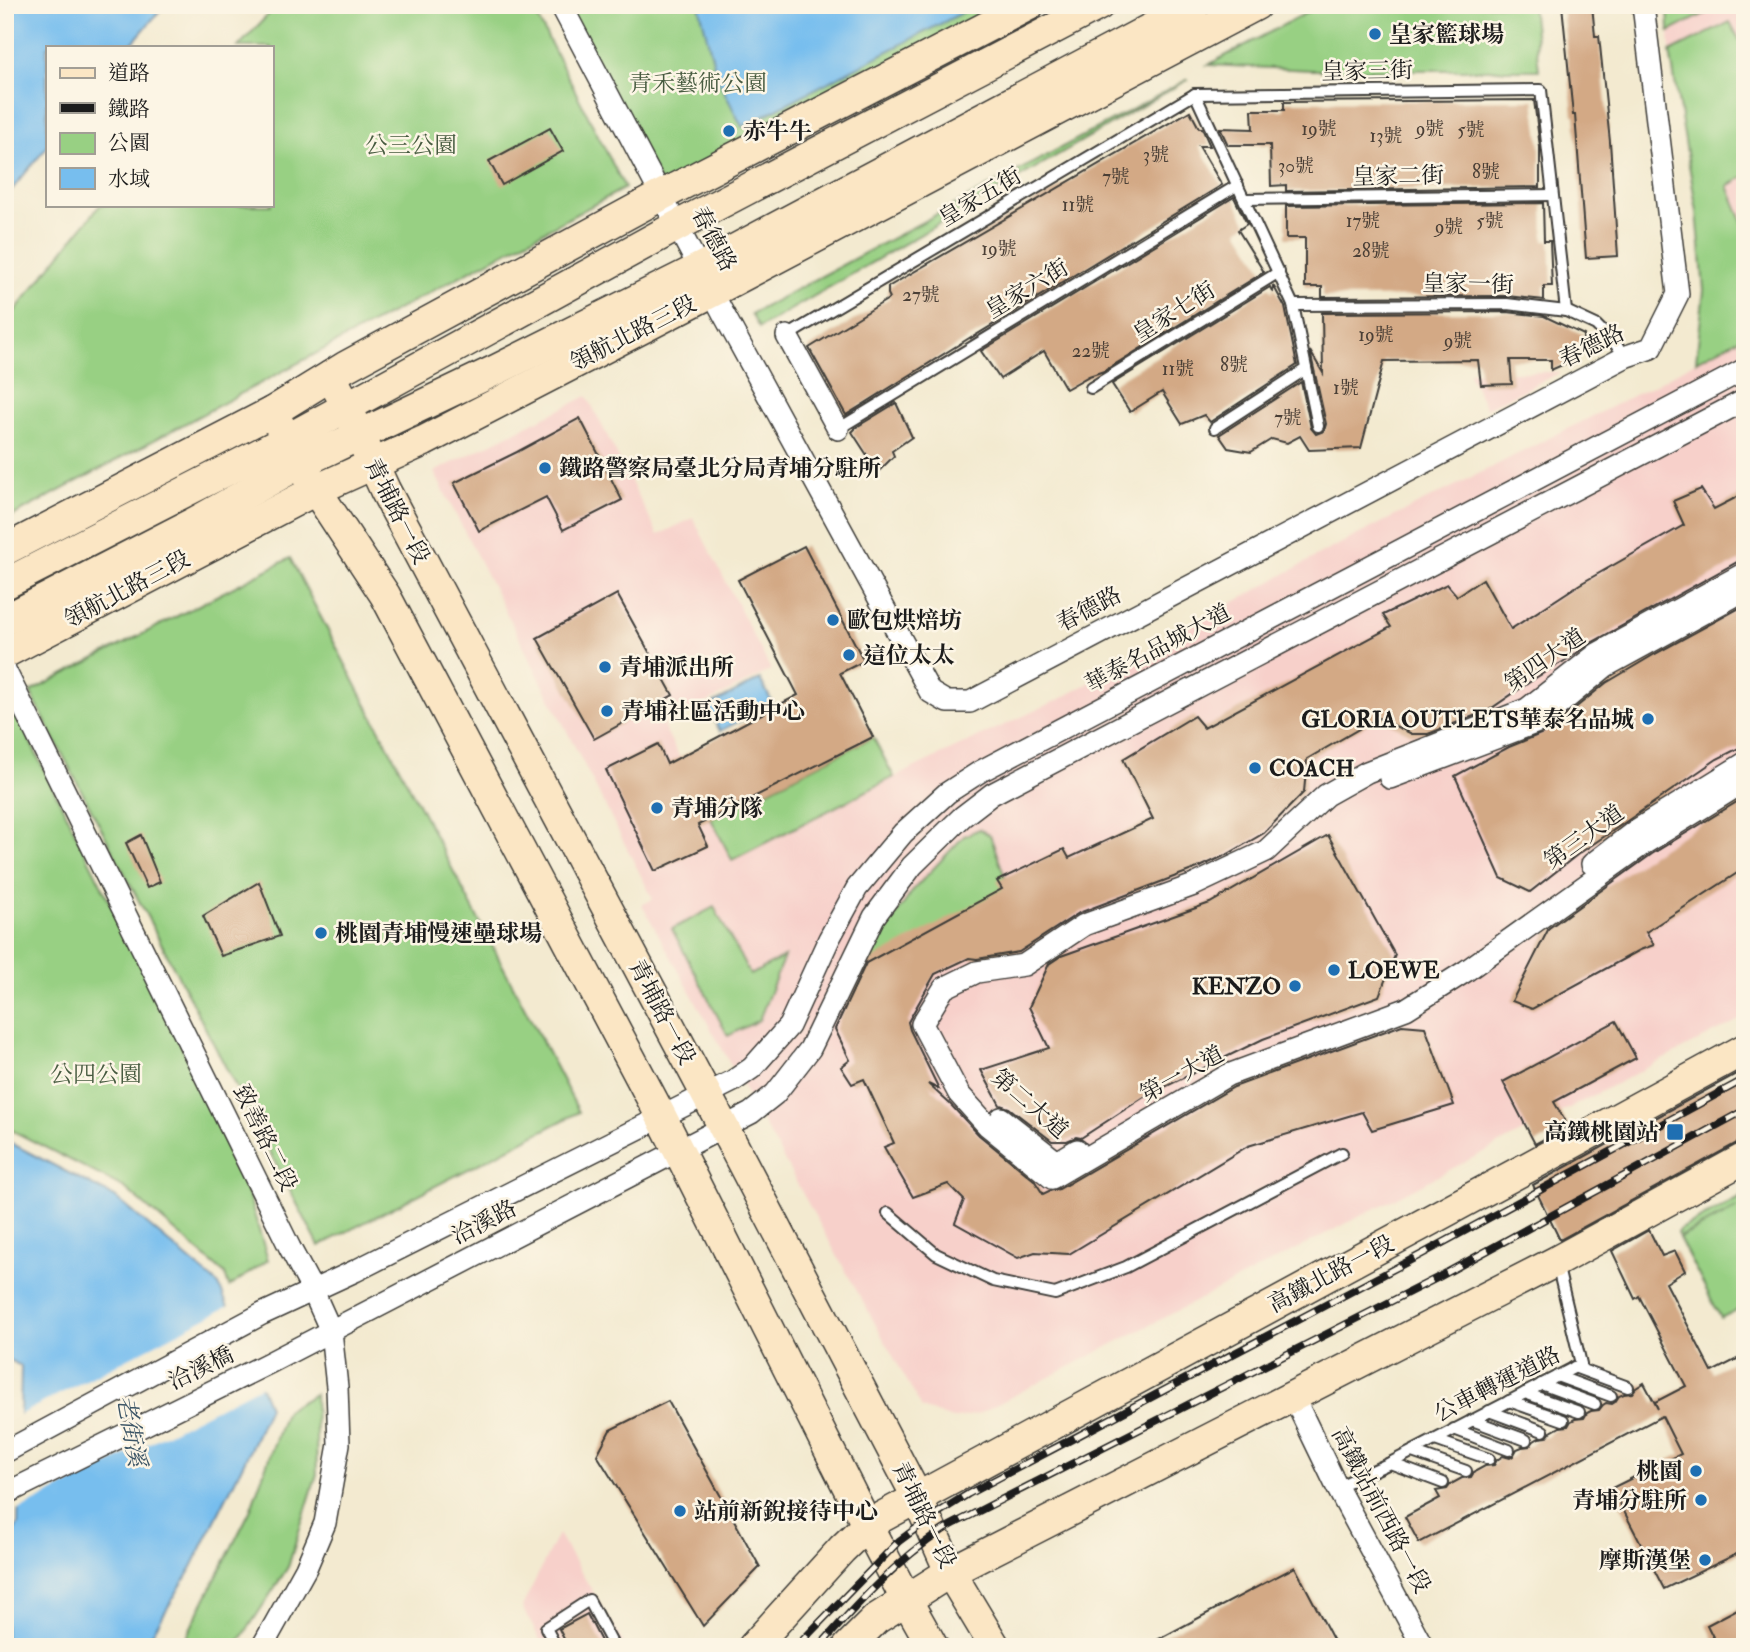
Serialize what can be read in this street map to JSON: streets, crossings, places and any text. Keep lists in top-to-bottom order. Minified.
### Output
{"streets":{"main road":["領航北路三段","青埔路一段","高鐵北路一段"],"street":["春德路","華泰名品城大道","第四大道","第三大道","第一大道","第二大道","致善路二段","洽溪路","洽溪橋","高鐵站前西路一段"],"lane":["皇家三街","皇家二街","皇家五街","皇家一街","皇家六街","皇家七街","公車轉運道路"]},"crossings":[["皇家三街","皇家二街"],["皇家三街","皇家五街"],["春德路","皇家一街"],["春德路","領航北路三段"],["領航北路三段","青埔路一段"],["青埔路一段","華泰名品城大道"],["青埔路一段","洽溪路"],["青埔路一段","高鐵北路一段"],["華泰名品城大道","洽溪路"],["第四大道","第二大道"],["第三大道","第一大道"],["第三大道","第二大道"],["第一大道","第二大道"],["致善路二段","洽溪路"],["洽溪路","洽溪橋"],["公車轉運道路","高鐵站前西路一段"]],"water":["老街溪"],"parks":["青禾藝術公園","公三公園","公四公園"],"places":{"other":["皇家籃球場","赤牛牛","鐵路警察局臺北分局青埔分駐所","歐包烘焙坊","這位太太","青埔派出所","青埔社區活動中心","GLORIA OUTLETS華泰名品城","COACH","青埔分隊","桃園青埔慢速壘球場","LOEWE","KENZO","桃園","青埔分駐所","站前新銳接待中心","摩斯漢堡"],"transit":["高鐵桃園站"]},"house_numbers":["19號","9號","5號","13號","3號","30號","8號","7號","11號","17號","5號","9號","19號","28號","27號","19號","9號","22號","8號","11號","1號","7號"],"legend":["道路","鐵路","公園","水域"]}
